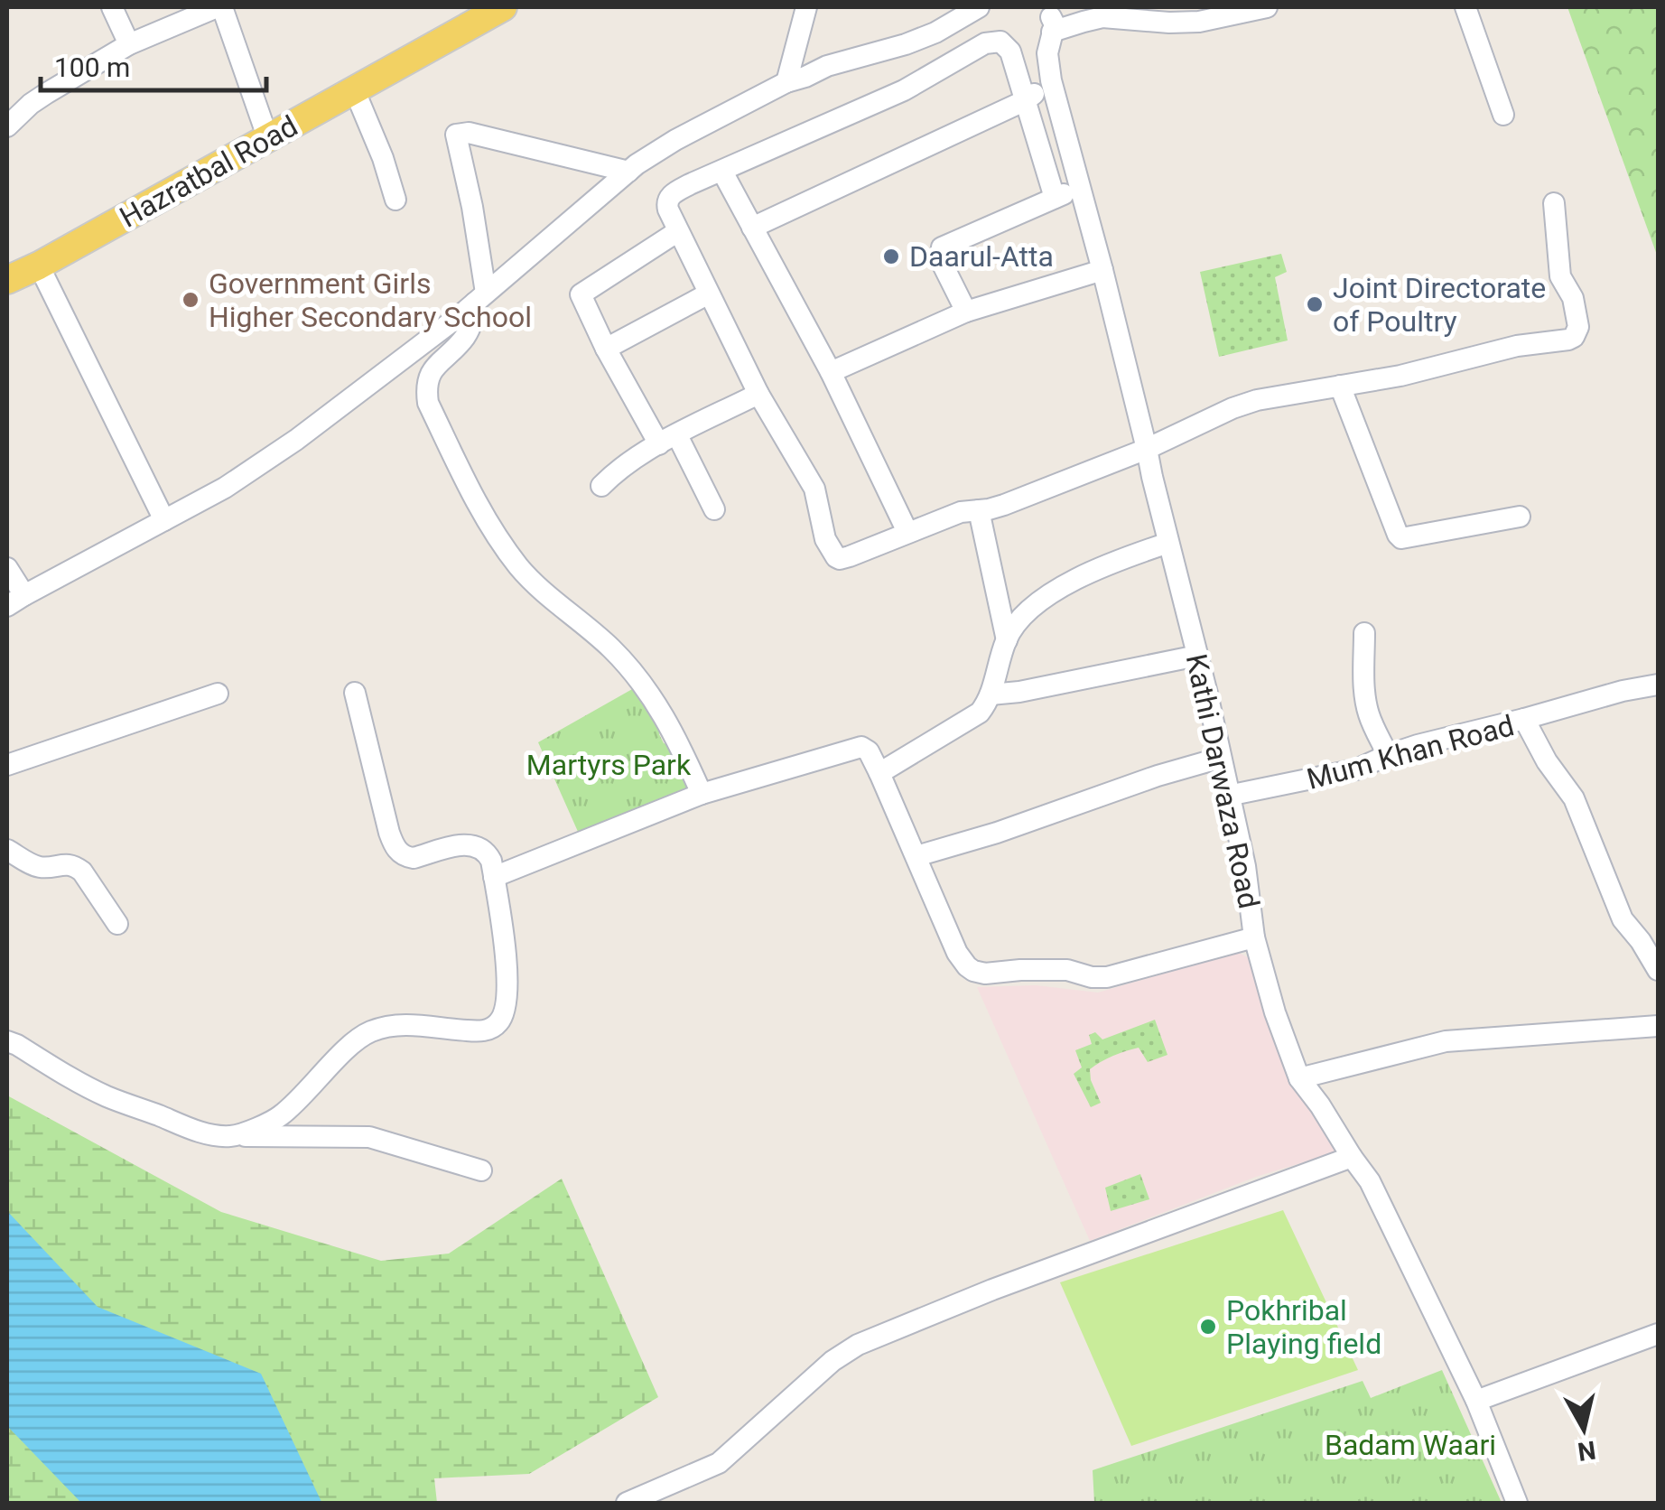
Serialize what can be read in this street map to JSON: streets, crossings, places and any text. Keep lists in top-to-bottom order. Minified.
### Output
{"streets":{"main road":["Hazratbal Road"],"street":["Mum Khan Road","Kathi Darwaza Road"]},"crossings":[["Mum Khan Road","Kathi Darwaza Road"]],"parks":["Martyrs Park","Badam Waari"],"places":["Daarul-Atta","Government Girls Higher Secondary School","Joint Directorate of Poultry","Pokhribal Playing field"],"scale_bar":"100 m","north":"bottom"}
